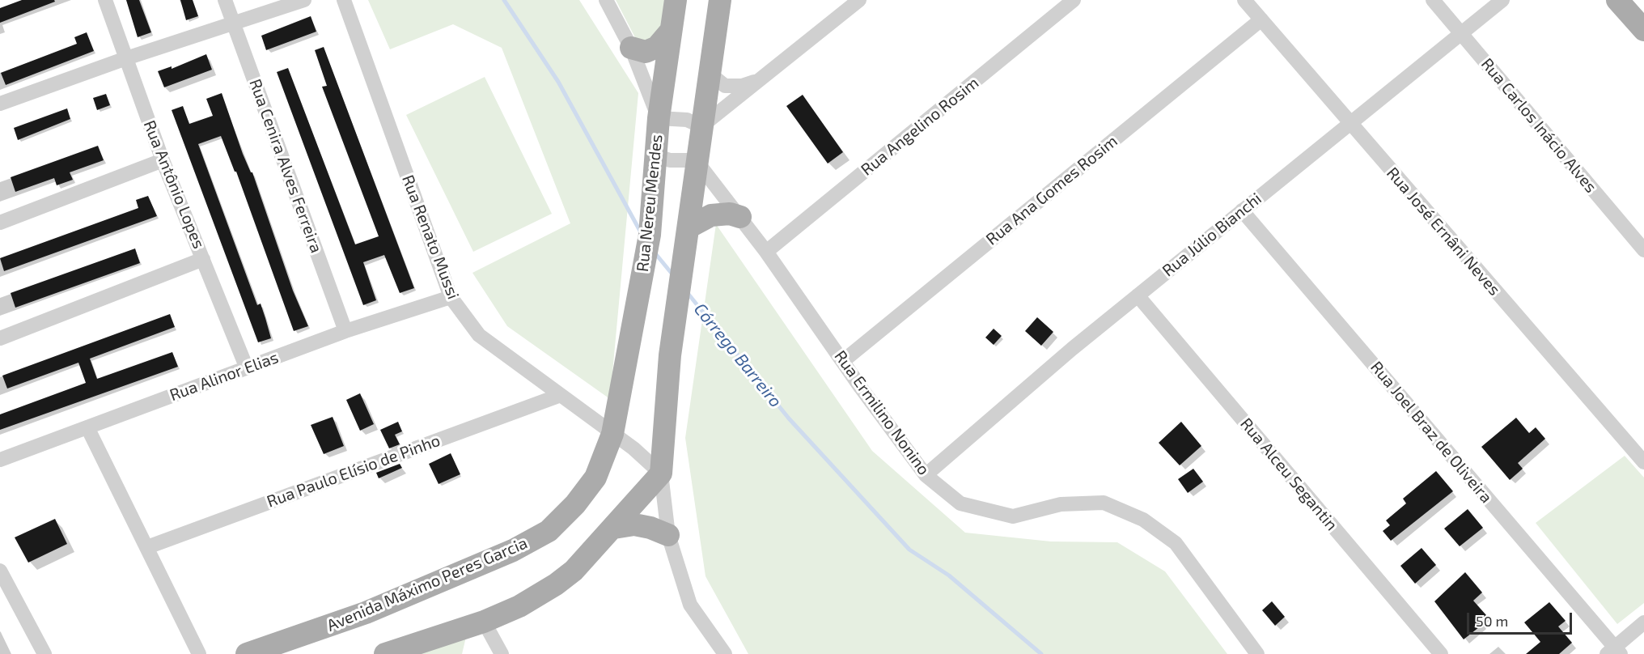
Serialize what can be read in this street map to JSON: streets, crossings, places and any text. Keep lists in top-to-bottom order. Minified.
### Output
{"streets":{"main road":["Rua Nereu Mendes","Avenida Máximo Peres Garcia"],"street":["Rua Carlos Inácio Alves","Rua Angelino Rosim","Rua Cenira Alves Ferreira","Rua Antônio Lopes","Rua Ana Gomes Rosim","Rua José Ernâni Neves","Rua Júlio Bianchi","Rua Renato Mussi","Rua Alinor Elias","Rua Ermilino Nonino","Rua Joel Braz de Oliveira","Rua Paulo Elísio de Pinho","Rua Alceu Segantin"]},"crossings":[["Rua Carlos Inácio Alves","Rua Júlio Bianchi"],["Rua Angelino Rosim","Rua Ermilino Nonino"],["Rua Cenira Alves Ferreira","Rua Alinor Elias"],["Rua Antônio Lopes","Rua Alinor Elias"],["Rua Ana Gomes Rosim","Rua José Ernâni Neves"],["Rua Ana Gomes Rosim","Rua Ermilino Nonino"],["Rua Nereu Mendes","Rua Renato Mussi"],["Rua Nereu Mendes","Avenida Máximo Peres Garcia"],["Rua José Ernâni Neves","Rua Júlio Bianchi"],["Rua Júlio Bianchi","Rua Ermilino Nonino"],["Rua Júlio Bianchi","Rua Joel Braz de Oliveira"],["Rua Júlio Bianchi","Rua Alceu Segantin"],["Rua Renato Mussi","Rua Alinor Elias"],["Rua Renato Mussi","Rua Paulo Elísio de Pinho"],["Rua Renato Mussi","Avenida Máximo Peres Garcia"]],"water":["Córrego Barreiro"],"scale_bar":"50 m"}
